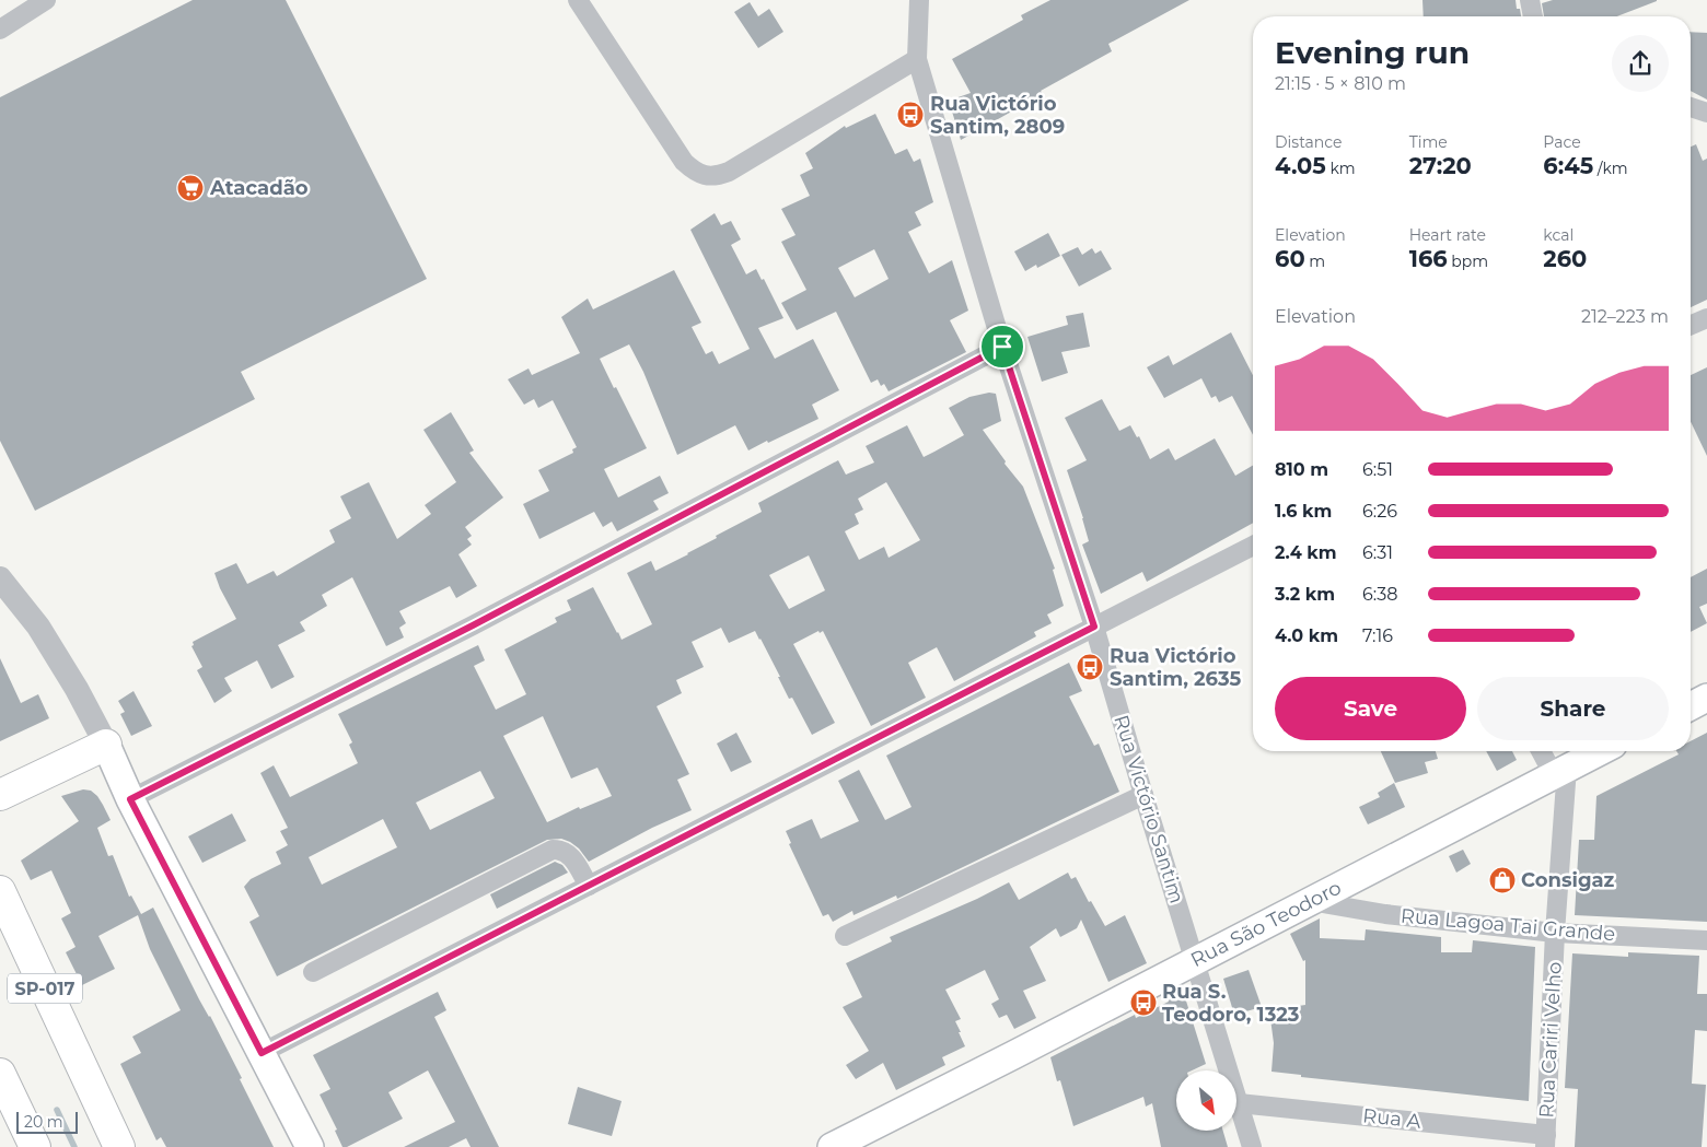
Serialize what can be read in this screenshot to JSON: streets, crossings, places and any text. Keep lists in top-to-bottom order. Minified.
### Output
{"streets":{"highway":["SP-017"],"main road":["Rua São Teodoro"],"street":["Rua Victório Santim","Rua Lagoa Tai Grande","Rua Cariri Velho","Rua A"]},"crossings":[["Rua Victório Santim","Rua São Teodoro"],["Rua Victório Santim","Rua A"],["Rua São Teodoro","Rua Lagoa Tai Grande"],["Rua São Teodoro","Rua Cariri Velho"],["Rua Lagoa Tai Grande","Rua Cariri Velho"],["Rua Cariri Velho","Rua A"]],"places":{"bus stop":["Rua Victório Santim, 2809","Rua Victório Santim, 2635","Rua S. Teodoro, 1323"],"supermarket":["Atacadão"],"shop":["Consigaz"]},"scale_bar":"20 m","north":"bottom right","page":{"heading":["Evening run","21:15 · 5 × 810 m"],"stats":[["Distance","4.05 km"],["Time","27:20"],["Pace","6:45 /km"],["Elevation","60 m"],["Heart rate","166 bpm"],["kcal","260"]],"chart":["Elevation","212–223 m"],"list":[{"name":"810 m","note":"6:51"},{"name":"1.6 km","note":"6:26"},{"name":"2.4 km","note":"6:31"},{"name":"3.2 km","note":"6:38"},{"name":"4.0 km","note":"7:16"}],"buttons":["Save","Share"],"scale":"20 m"}}
